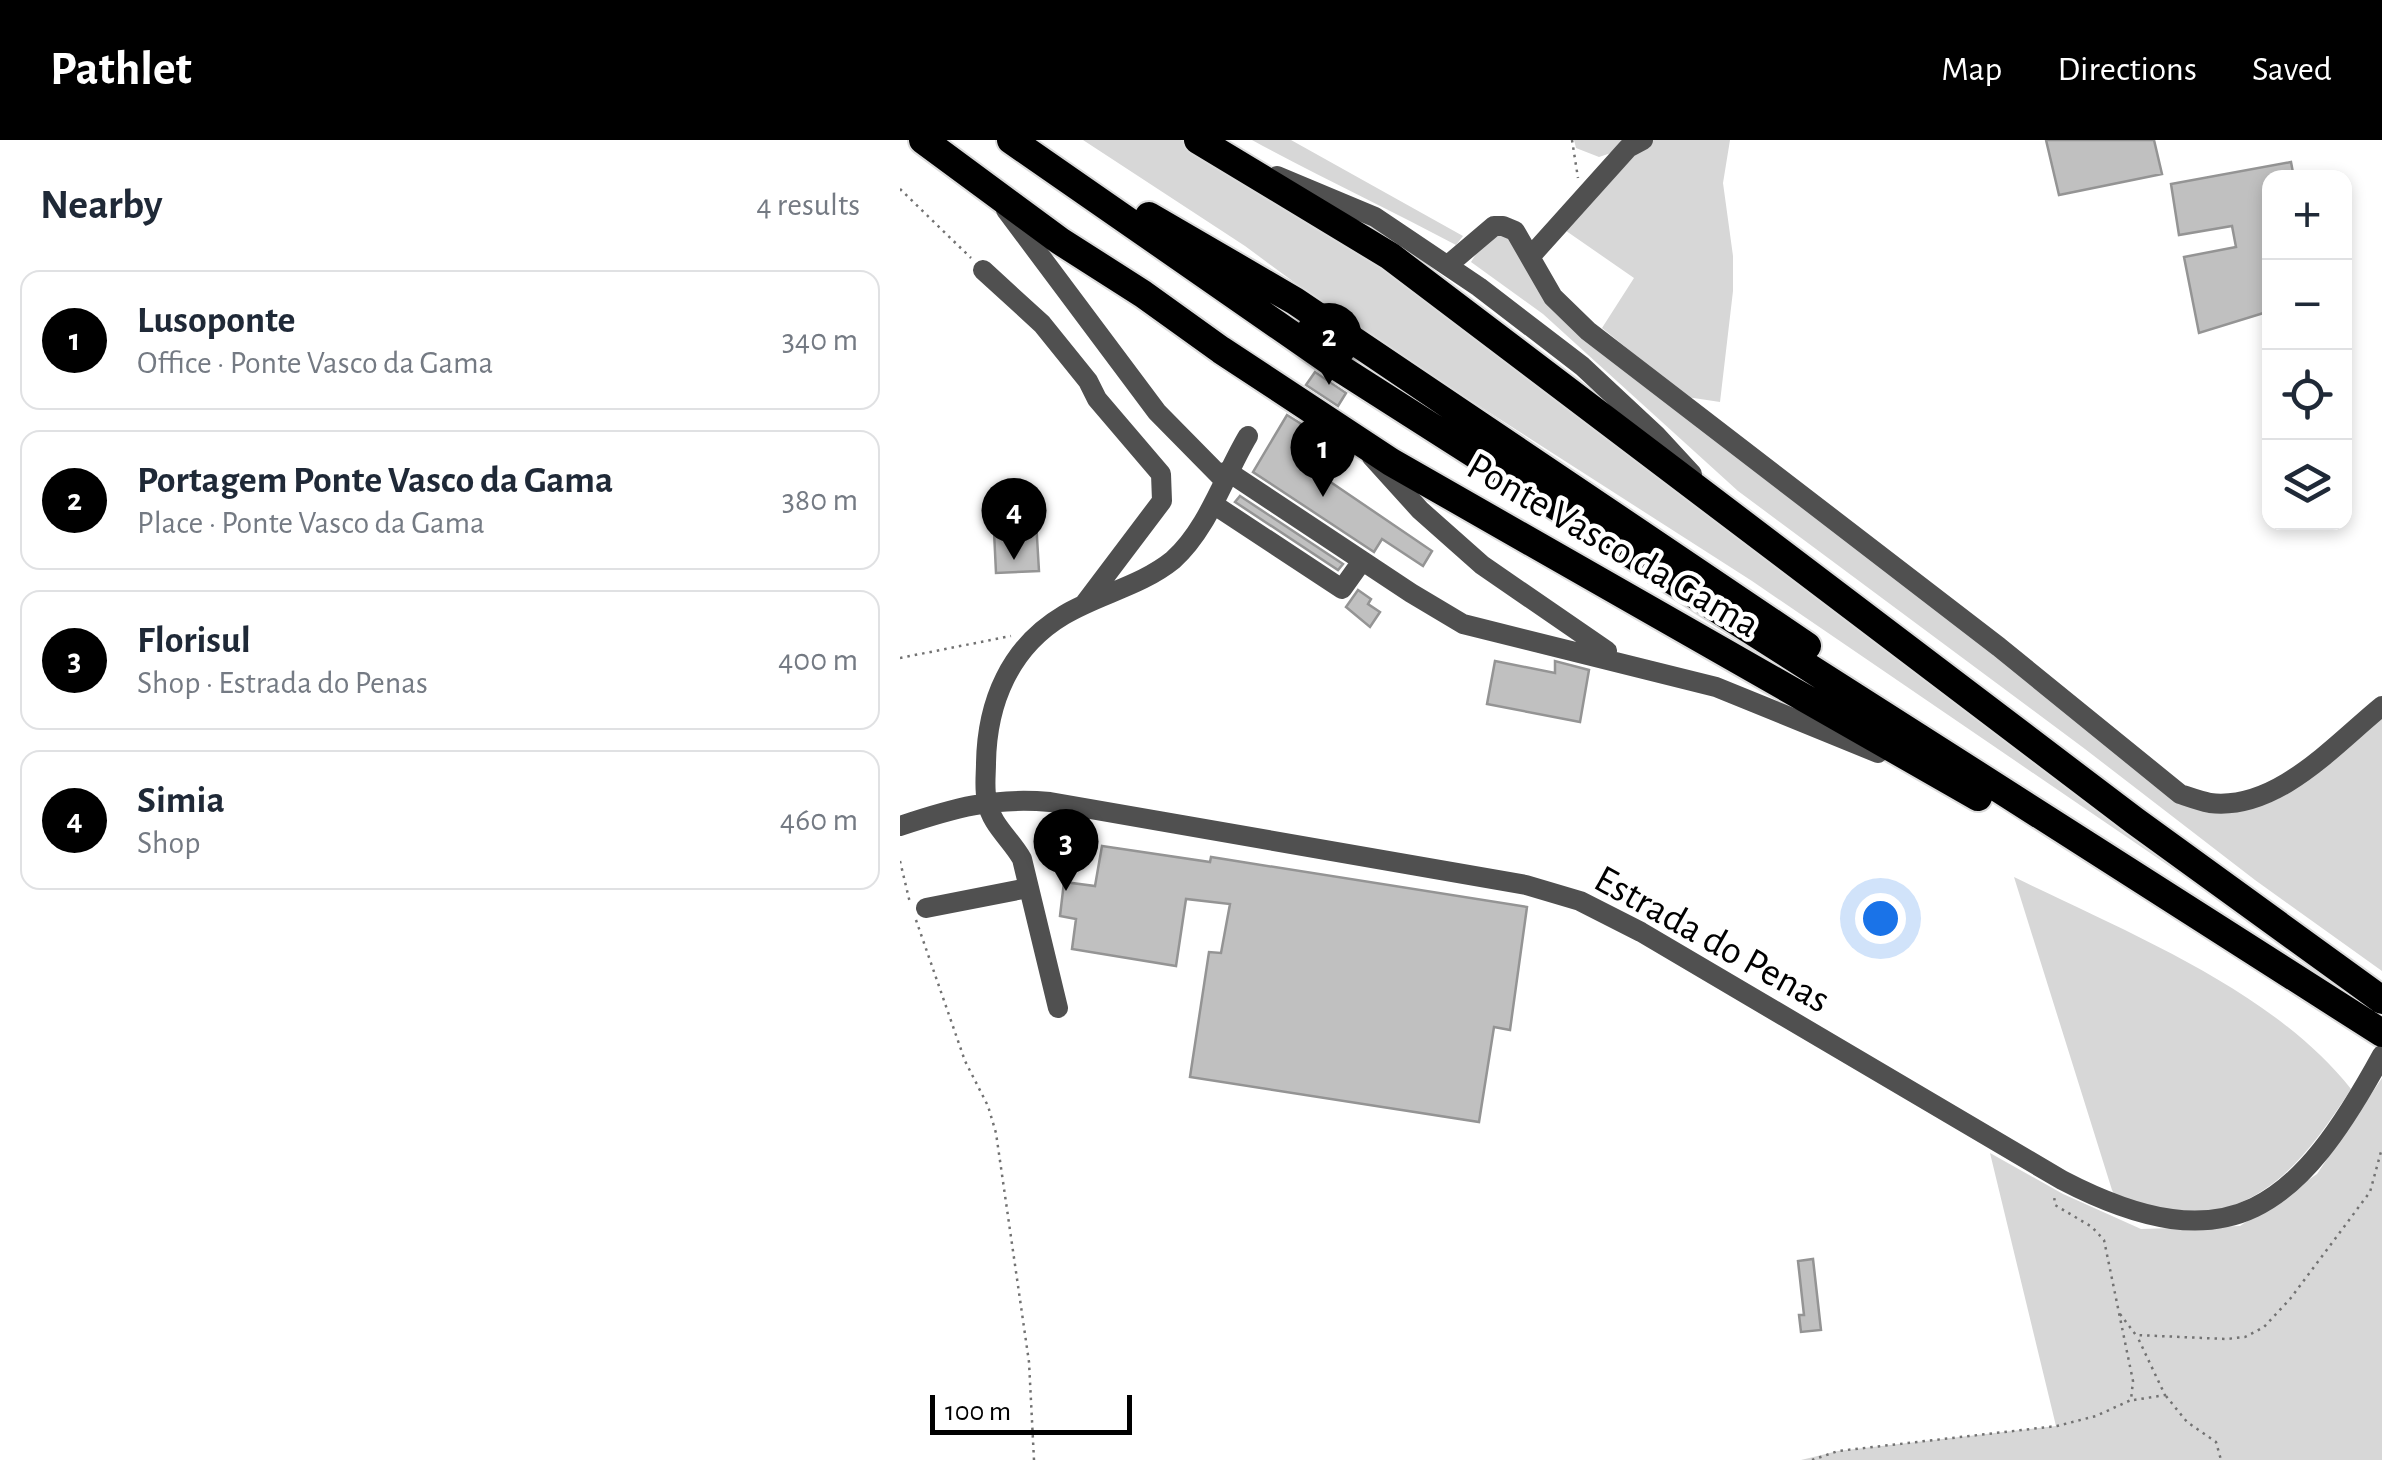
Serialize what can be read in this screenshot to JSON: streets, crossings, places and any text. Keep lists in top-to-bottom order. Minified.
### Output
{"streets":{"highway":["Ponte Vasco da Gama"],"street":["Estrada do Penas"]},"scale_bar":"100 m","page":{"header":"Pathlet","nav":["Map","Directions","Saved"],"heading":["Nearby","4 results"],"map_buttons":["+","−"],"list":[{"mark":"1","name":"Lusoponte","note":"Office · Ponte Vasco da Gama","value":"340 m"},{"mark":"2","name":"Portagem Ponte Vasco da Gama","note":"Place · Ponte Vasco da Gama","value":"380 m"},{"mark":"3","name":"Florisul","note":"Shop · Estrada do Penas","value":"400 m"},{"mark":"4","name":"Simia","note":"Shop","value":"460 m"}],"pins":["2","1","4","3"],"scale":"100 m"}}
